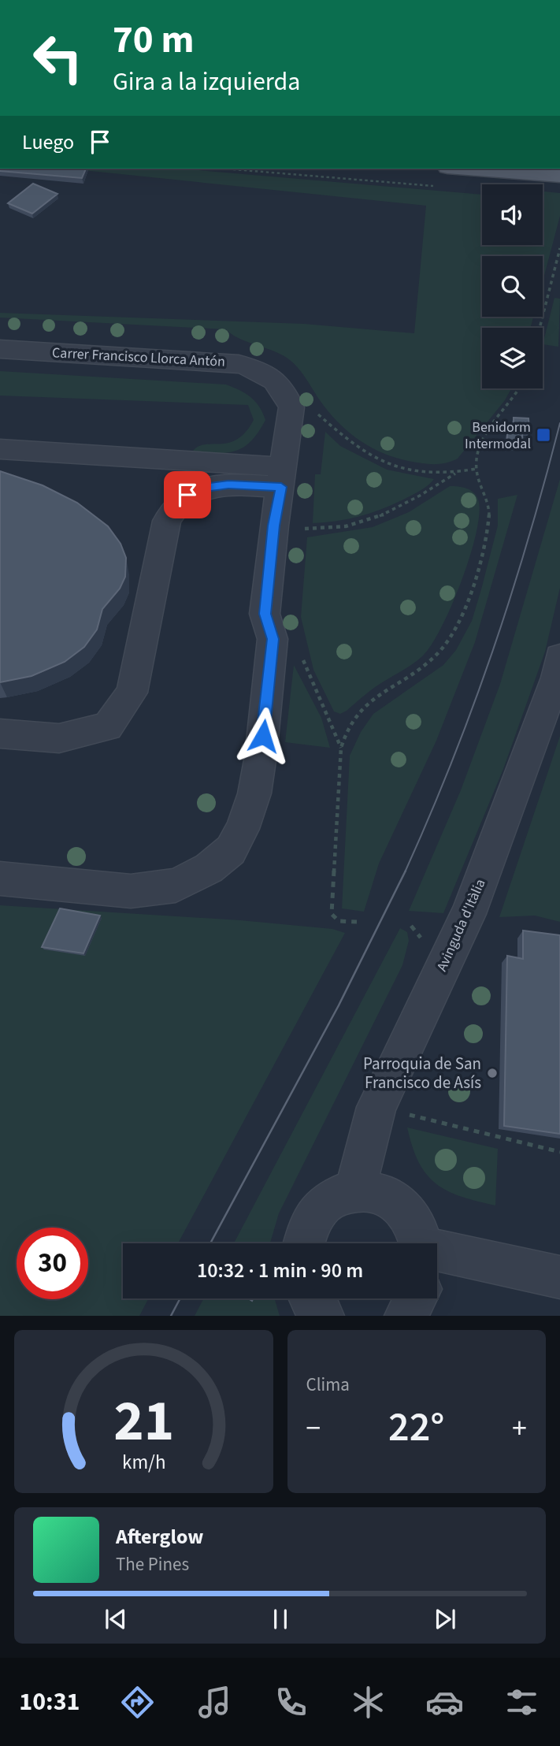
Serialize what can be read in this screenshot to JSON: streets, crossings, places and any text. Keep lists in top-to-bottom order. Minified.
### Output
{"streets":{"street":["Carrer Francisco Llorca Antón","Avinguda d'Itàlia"]},"places":{"transit":["Benidorm Intermodal"],"other":["Parroquia de San Francisco de Asís"]},"page":{"turn":["70 m","Gira a la izquierda"],"then":"Luego","limit":"30","trip":"10:32 · 1 min · 90 m","tile":"Clima","heat":["−","22°","+"],"song":["Afterglow","The Pines"],"tabs":"10:31","gauge":["21","km/h"]}}
